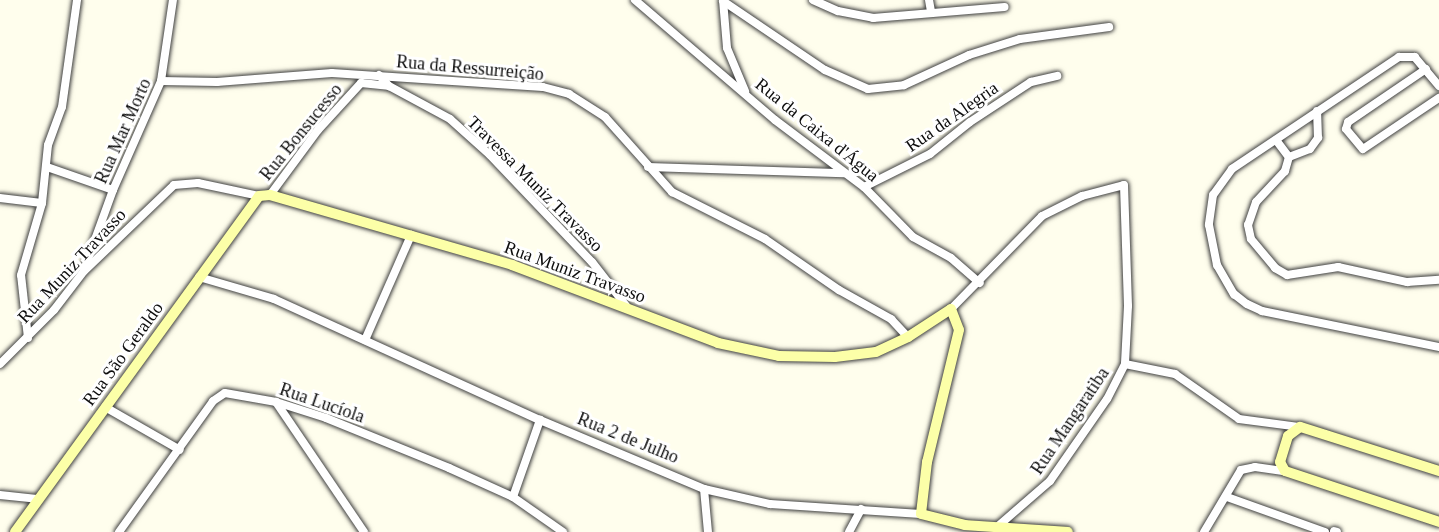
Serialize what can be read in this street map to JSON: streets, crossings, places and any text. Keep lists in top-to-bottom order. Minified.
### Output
{"streets":{"street":["Rua da Ressurreição","Rua da Alegria","Rua da Caixa d'Água","Rua Mar Morto","Rua Bonsucesso","Travessa Muniz Travasso","Rua Muniz Travasso","Rua São Geraldo","Rua Lucíola","Rua Mangaratiba","Rua 2 de Julho"]},"crossings":[["Rua da Ressurreição","Rua Mar Morto"],["Rua da Ressurreição","Travessa Muniz Travasso"],["Rua da Ressurreição","Rua Muniz Travasso"],["Rua da Alegria","Rua da Caixa d'Água"],["Rua da Caixa d'Água","Rua Muniz Travasso"],["Rua Mar Morto","Rua Muniz Travasso"],["Rua Bonsucesso","Travessa Muniz Travasso"],["Rua Bonsucesso","Rua Muniz Travasso"],["Rua Bonsucesso","Rua São Geraldo"],["Travessa Muniz Travasso","Rua Muniz Travasso"],["Rua Muniz Travasso","Rua São Geraldo"],["Rua Muniz Travasso","Rua Mangaratiba"],["Rua São Geraldo","Rua 2 de Julho"],["Rua Mangaratiba","Rua 2 de Julho"]]}
